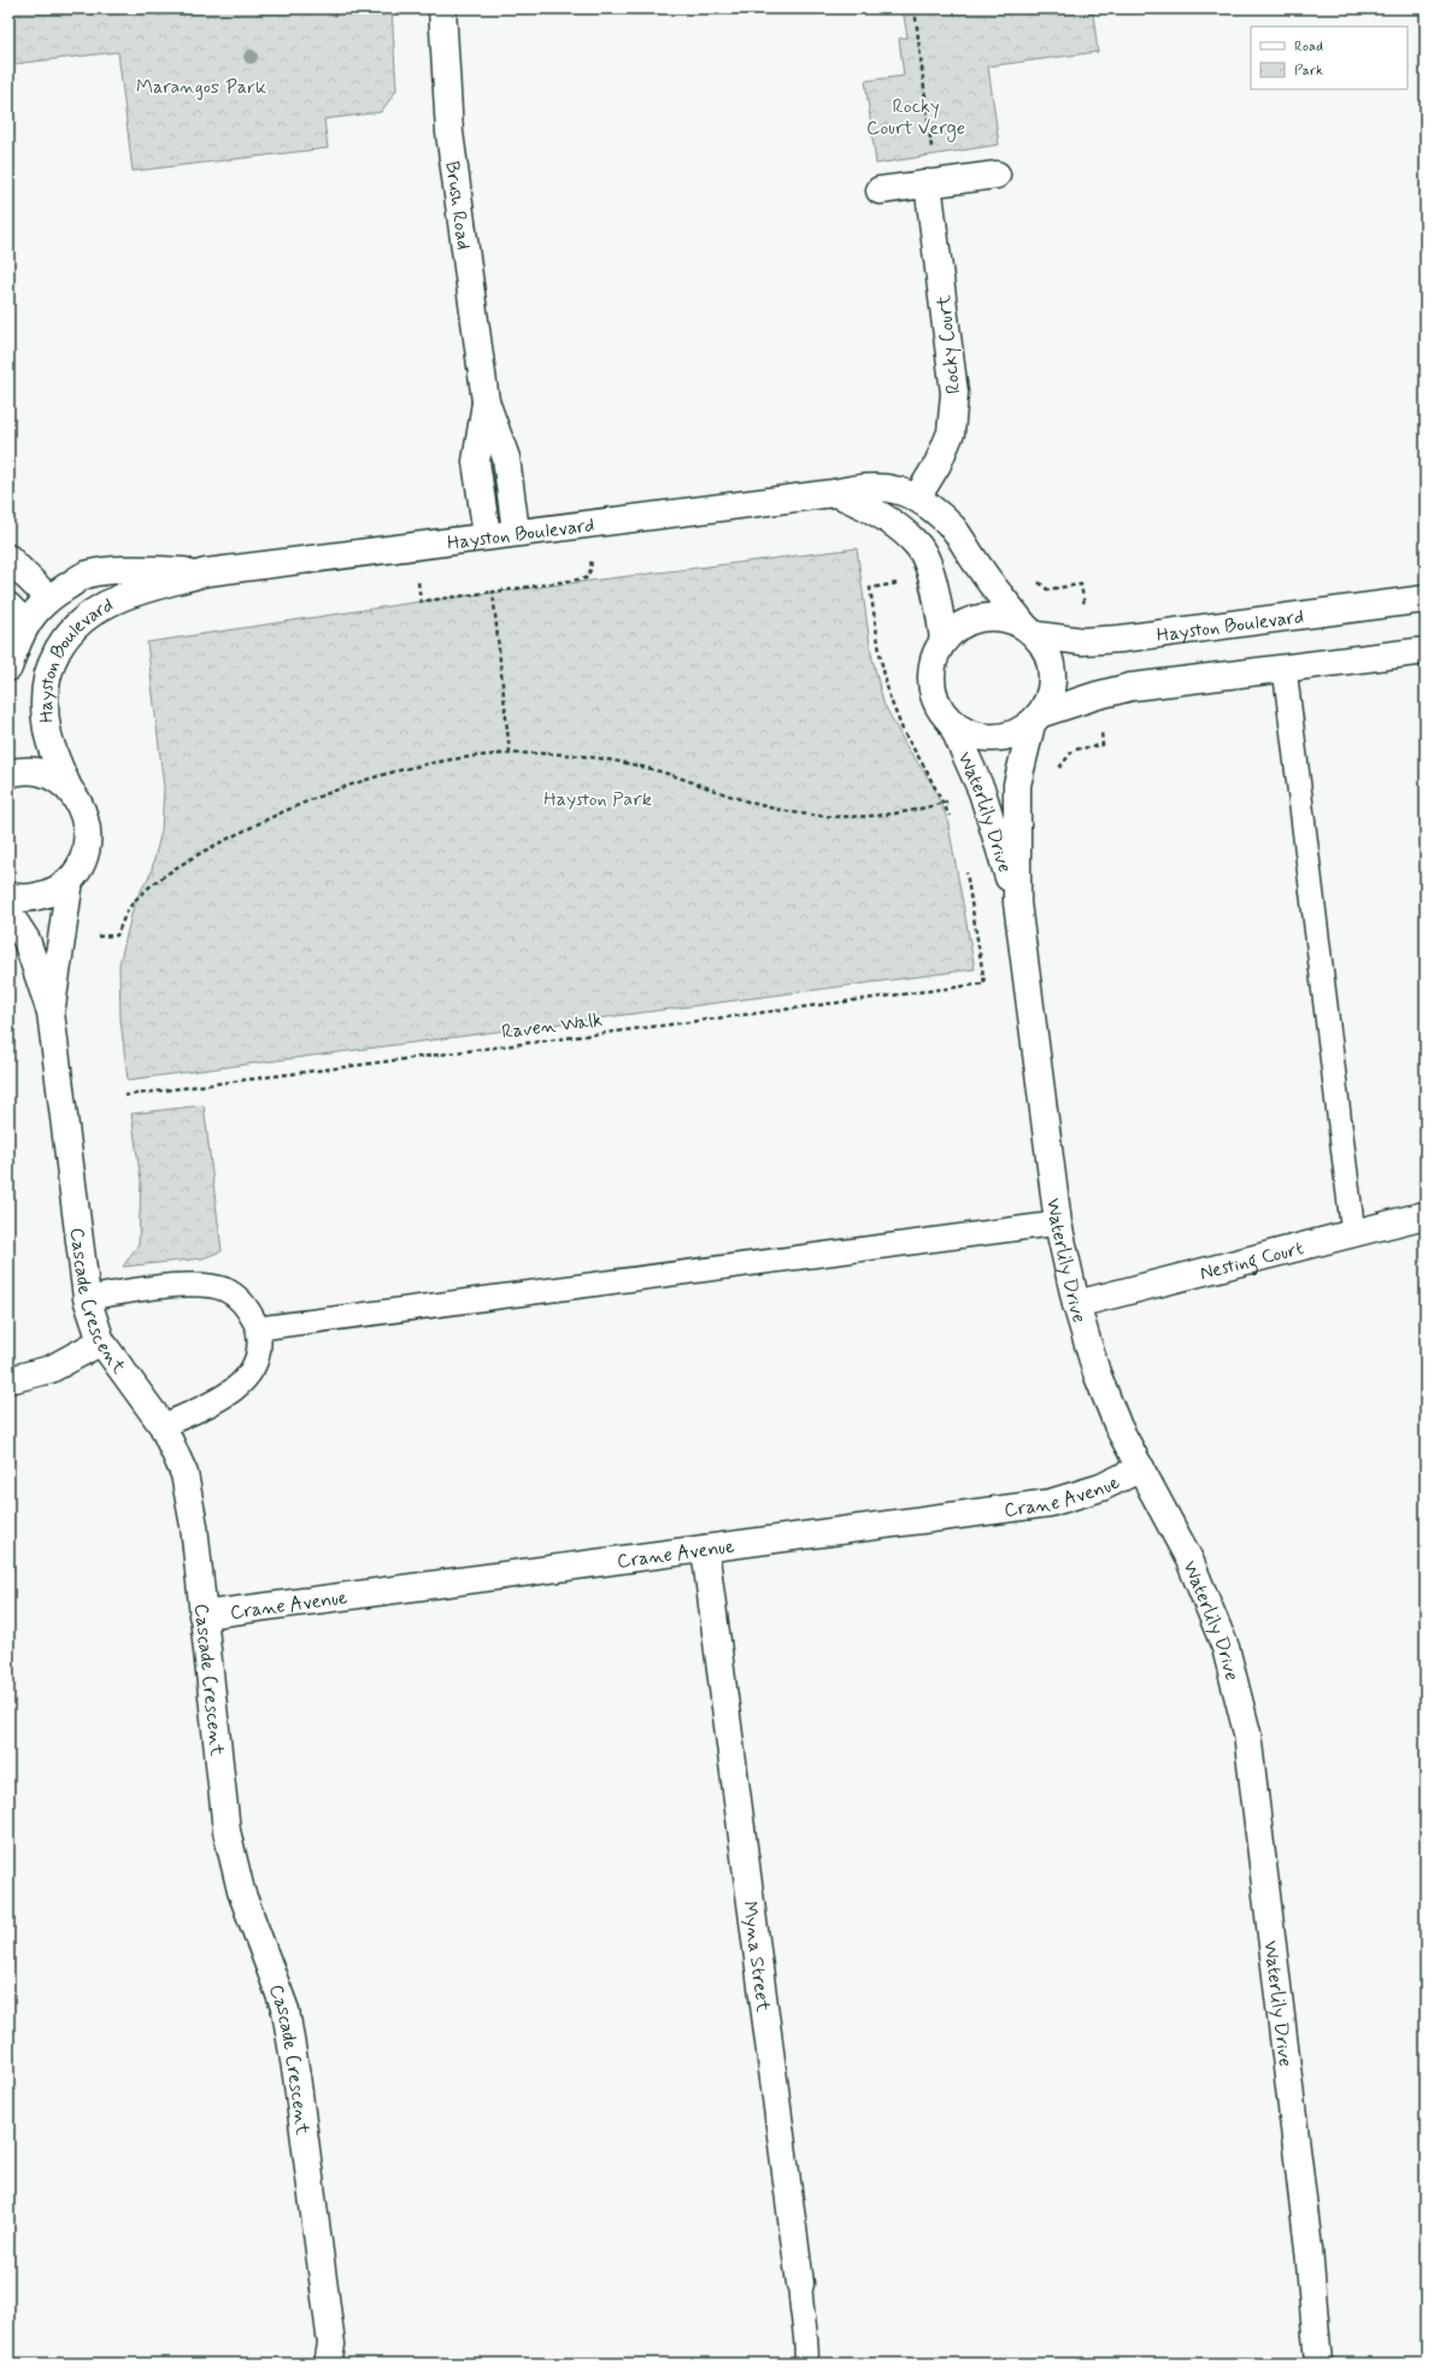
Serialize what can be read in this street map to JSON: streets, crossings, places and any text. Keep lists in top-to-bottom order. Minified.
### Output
{"streets":{"street":["Brush Road","Rocky Court","Hayston Boulevard","Waterlily Drive","Nesting Court","Cascade Crescent","Crane Avenue","Myna Street"],"path":["Raven Walk"]},"crossings":[["Brush Road","Hayston Boulevard"],["Rocky Court","Hayston Boulevard"],["Hayston Boulevard","Waterlily Drive"],["Waterlily Drive","Nesting Court"],["Waterlily Drive","Crane Avenue"],["Cascade Crescent","Crane Avenue"],["Crane Avenue","Myna Street"]],"parks":["Marangos Park","Rocky Court Verge","Hayston Park"],"legend":["Road","Park"]}
